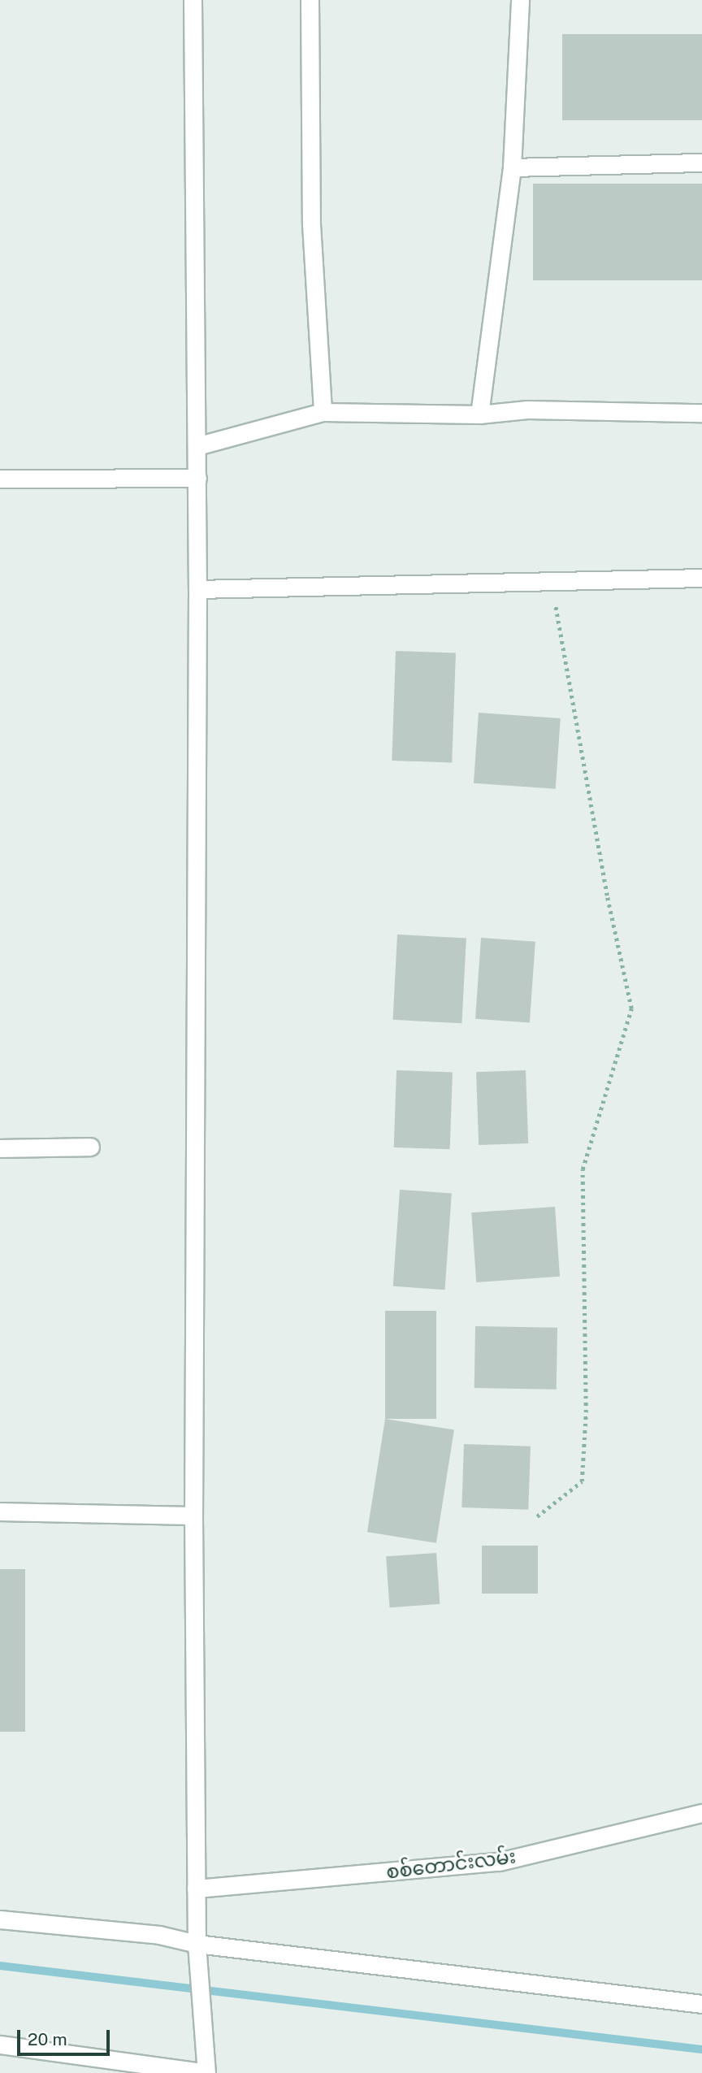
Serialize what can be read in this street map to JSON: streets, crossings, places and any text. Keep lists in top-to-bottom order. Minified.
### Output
{"streets":{"street":["စစ်တောင်းလမ်း"]},"scale_bar":"20 m"}
